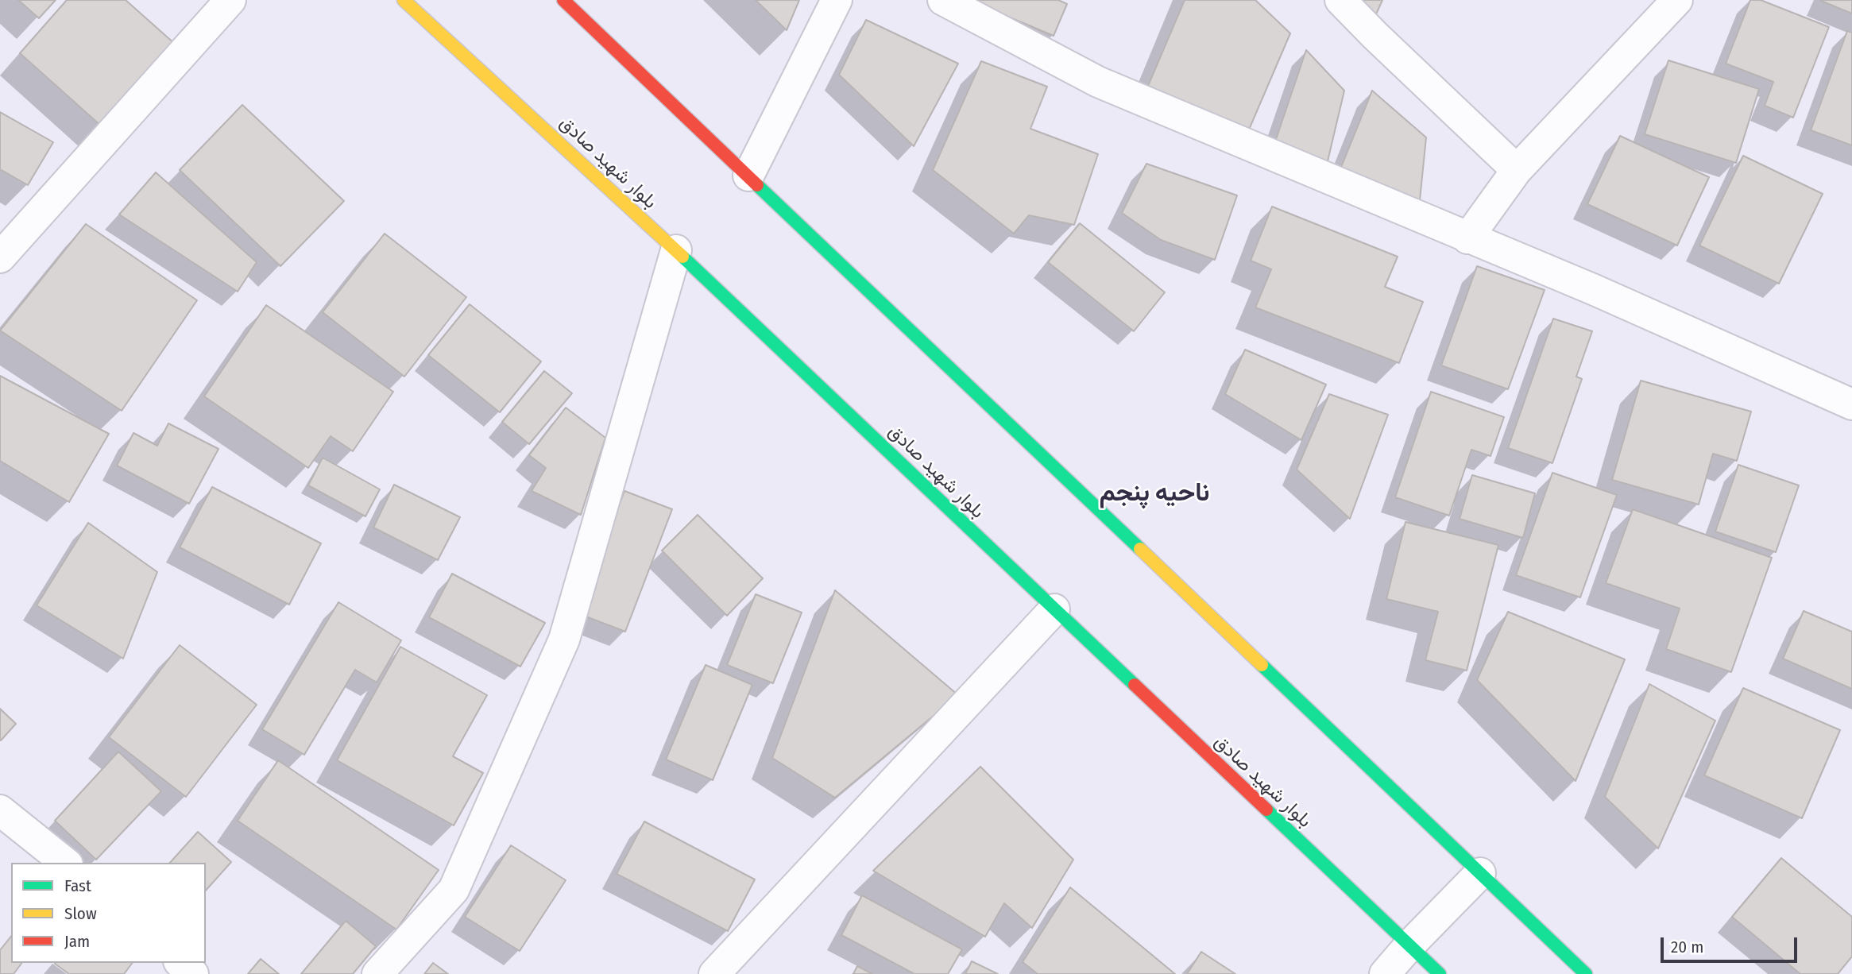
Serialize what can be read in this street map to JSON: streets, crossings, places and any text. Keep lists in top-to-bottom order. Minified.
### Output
{"streets":{"main road":["بلوار شهید صادق"]},"districts":["ناحیه پنجم"],"legend":["Fast","Slow","Jam"],"scale_bar":"20 m"}
